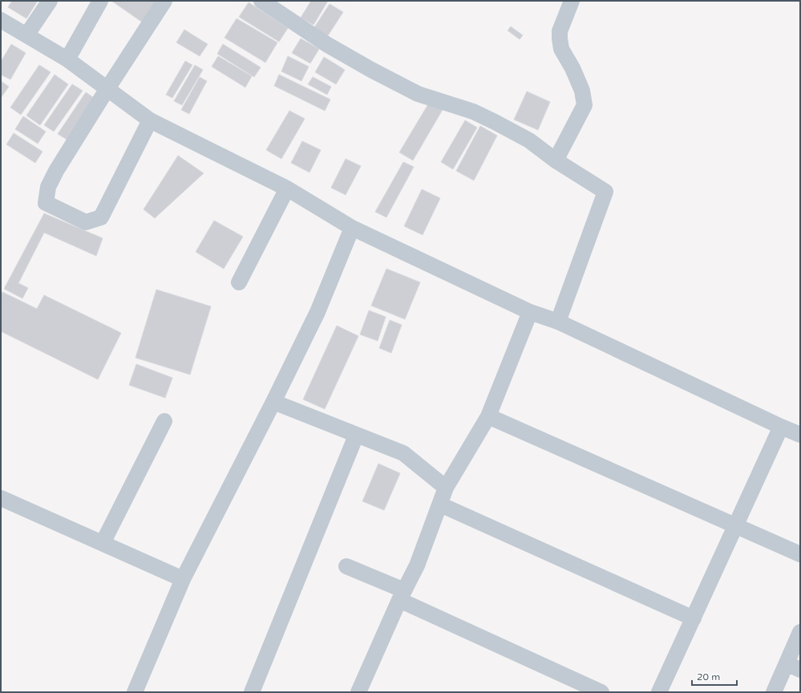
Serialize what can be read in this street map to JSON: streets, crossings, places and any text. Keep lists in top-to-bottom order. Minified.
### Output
{"scale_bar":"20 m"}
